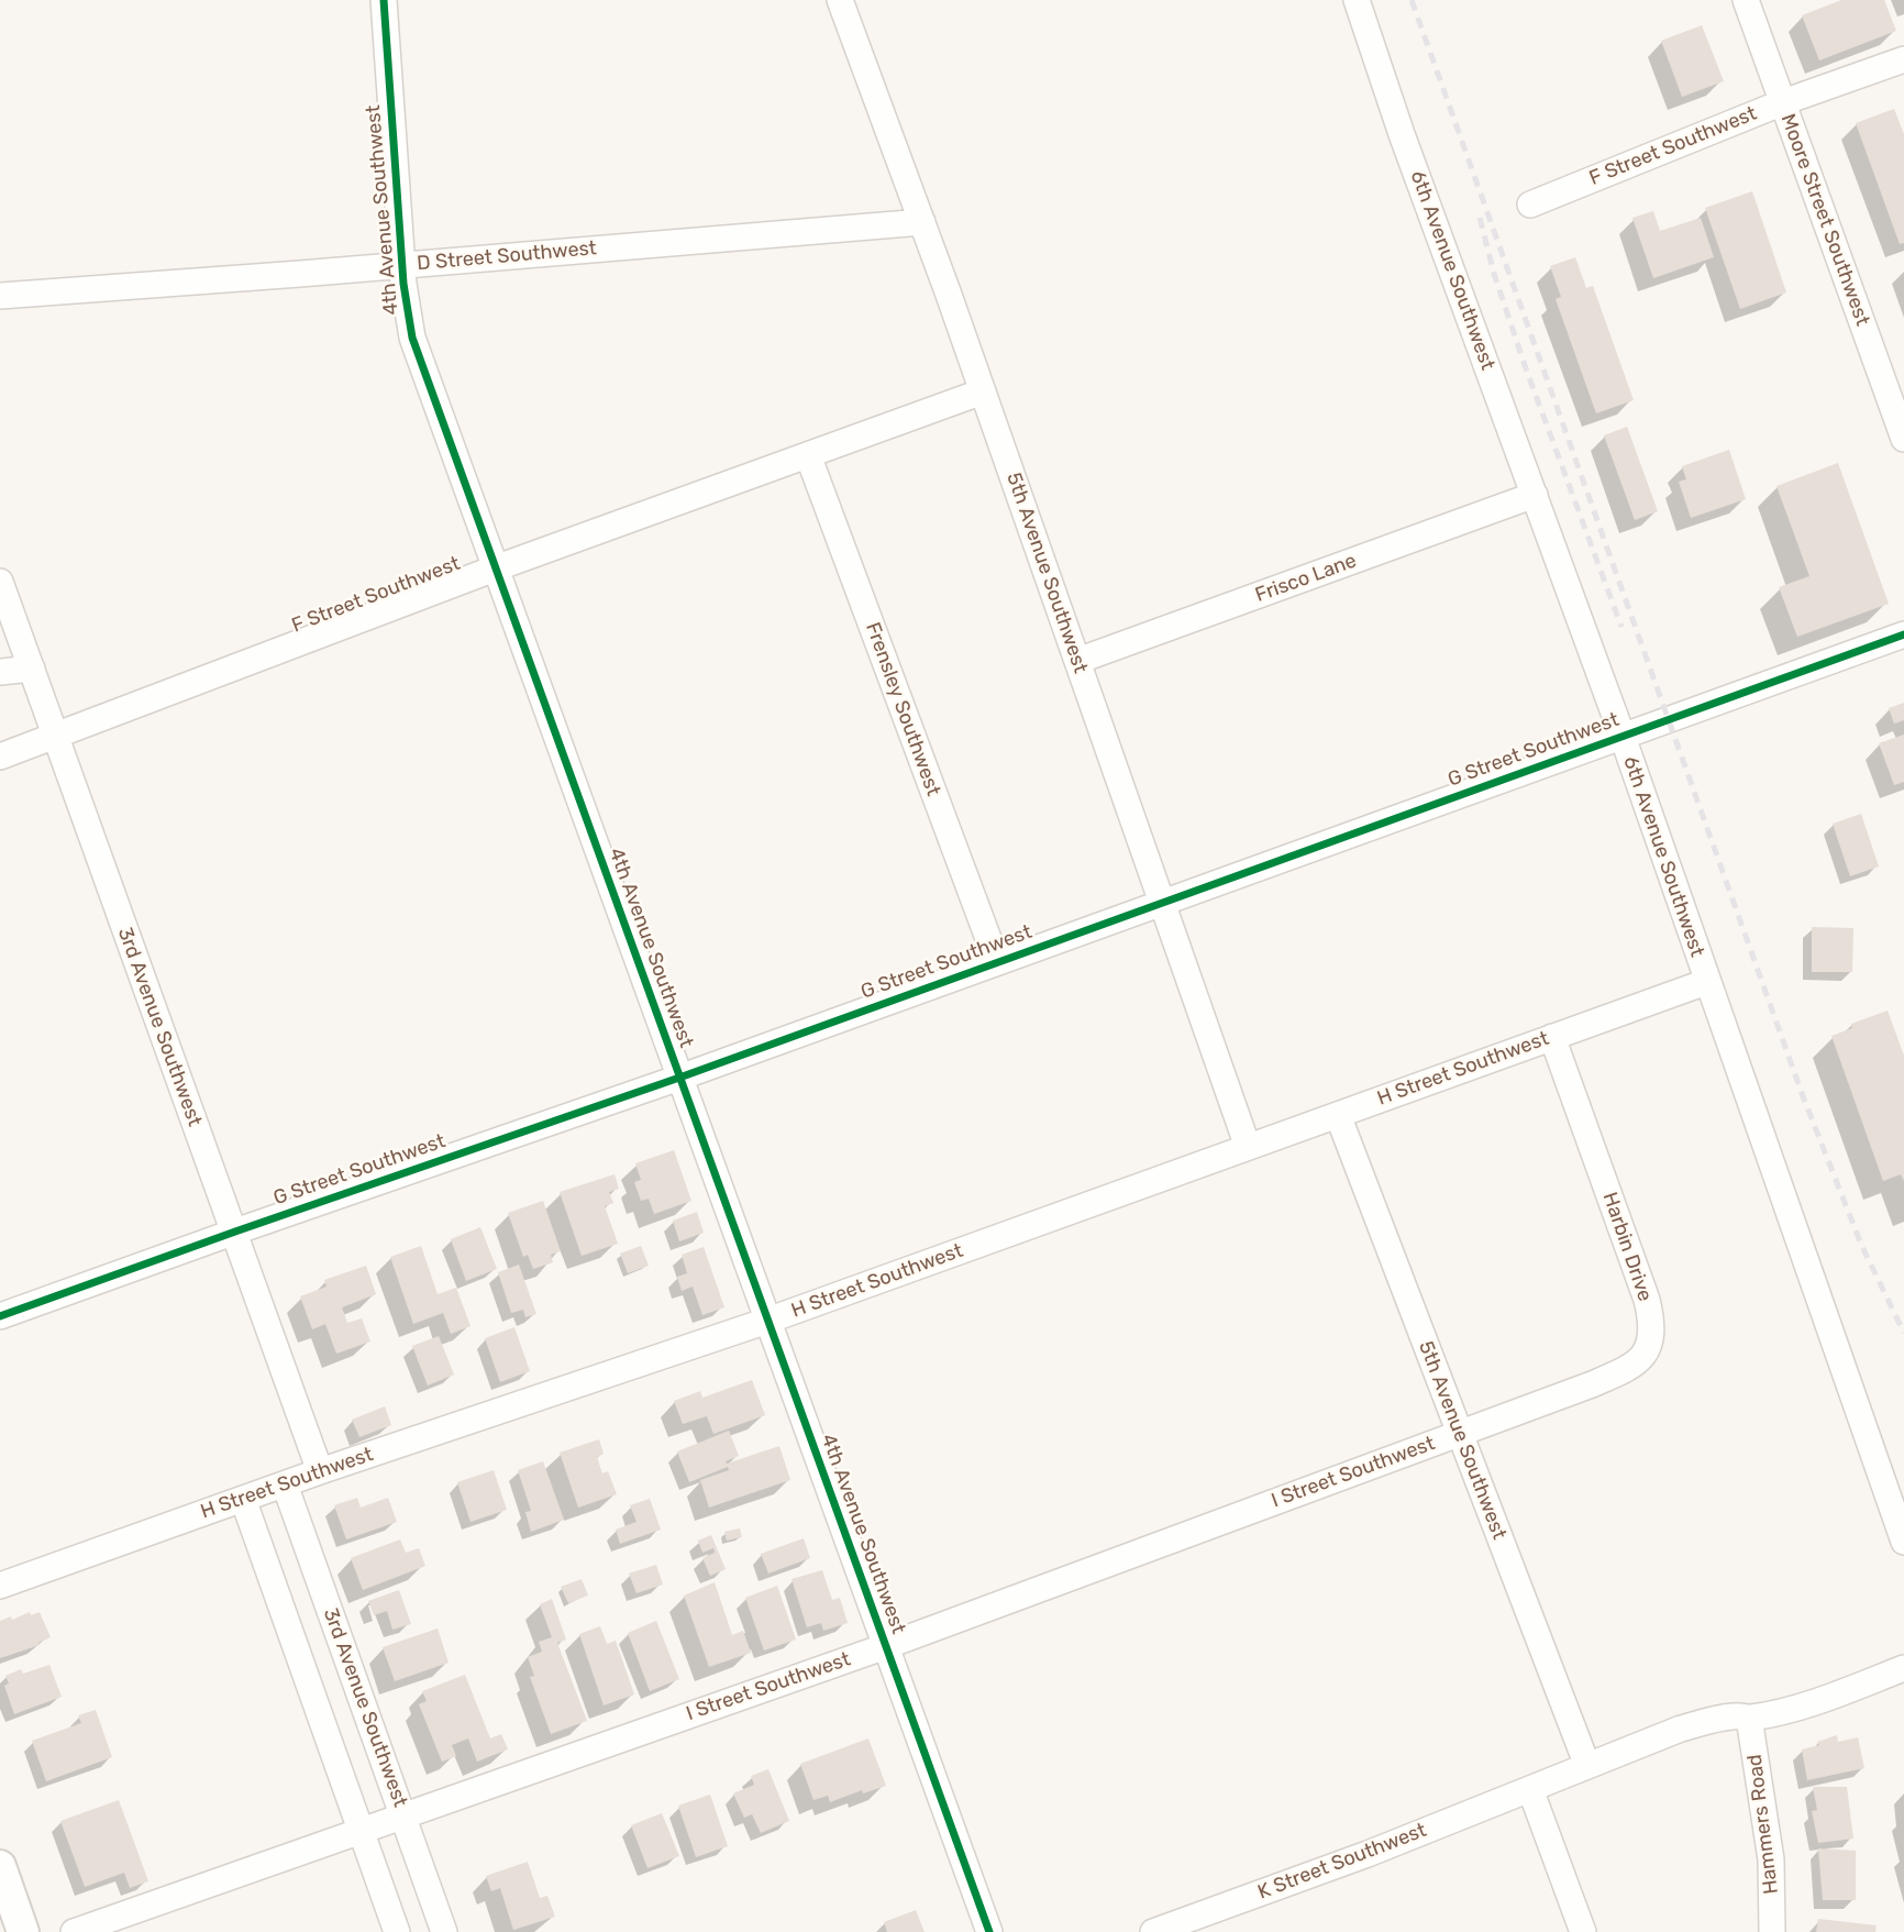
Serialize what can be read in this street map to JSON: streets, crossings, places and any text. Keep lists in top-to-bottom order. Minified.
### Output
{"streets":{"street":["F Street Southwest","4th Avenue Southwest","Moore Street Southwest","D Street Southwest","6th Avenue Southwest","5th Avenue Southwest","Frisco Lane","Frensley Southwest","G Street Southwest","3rd Avenue Southwest","H Street Southwest","Harbin Drive","I Street Southwest","Hammers Road","K Street Southwest"]},"crossings":[["F Street Southwest","4th Avenue Southwest"],["F Street Southwest","Moore Street Southwest"],["F Street Southwest","5th Avenue Southwest"],["F Street Southwest","Frensley Southwest"],["F Street Southwest","3rd Avenue Southwest"],["4th Avenue Southwest","D Street Southwest"],["4th Avenue Southwest","G Street Southwest"],["4th Avenue Southwest","H Street Southwest"],["4th Avenue Southwest","I Street Southwest"],["D Street Southwest","5th Avenue Southwest"],["6th Avenue Southwest","Frisco Lane"],["6th Avenue Southwest","G Street Southwest"],["6th Avenue Southwest","H Street Southwest"],["5th Avenue Southwest","Frisco Lane"],["5th Avenue Southwest","G Street Southwest"],["5th Avenue Southwest","H Street Southwest"],["5th Avenue Southwest","Harbin Drive"],["5th Avenue Southwest","I Street Southwest"],["5th Avenue Southwest","K Street Southwest"],["Frensley Southwest","G Street Southwest"],["G Street Southwest","3rd Avenue Southwest"],["3rd Avenue Southwest","H Street Southwest"],["3rd Avenue Southwest","I Street Southwest"],["H Street Southwest","Harbin Drive"],["Harbin Drive","I Street Southwest"]]}
